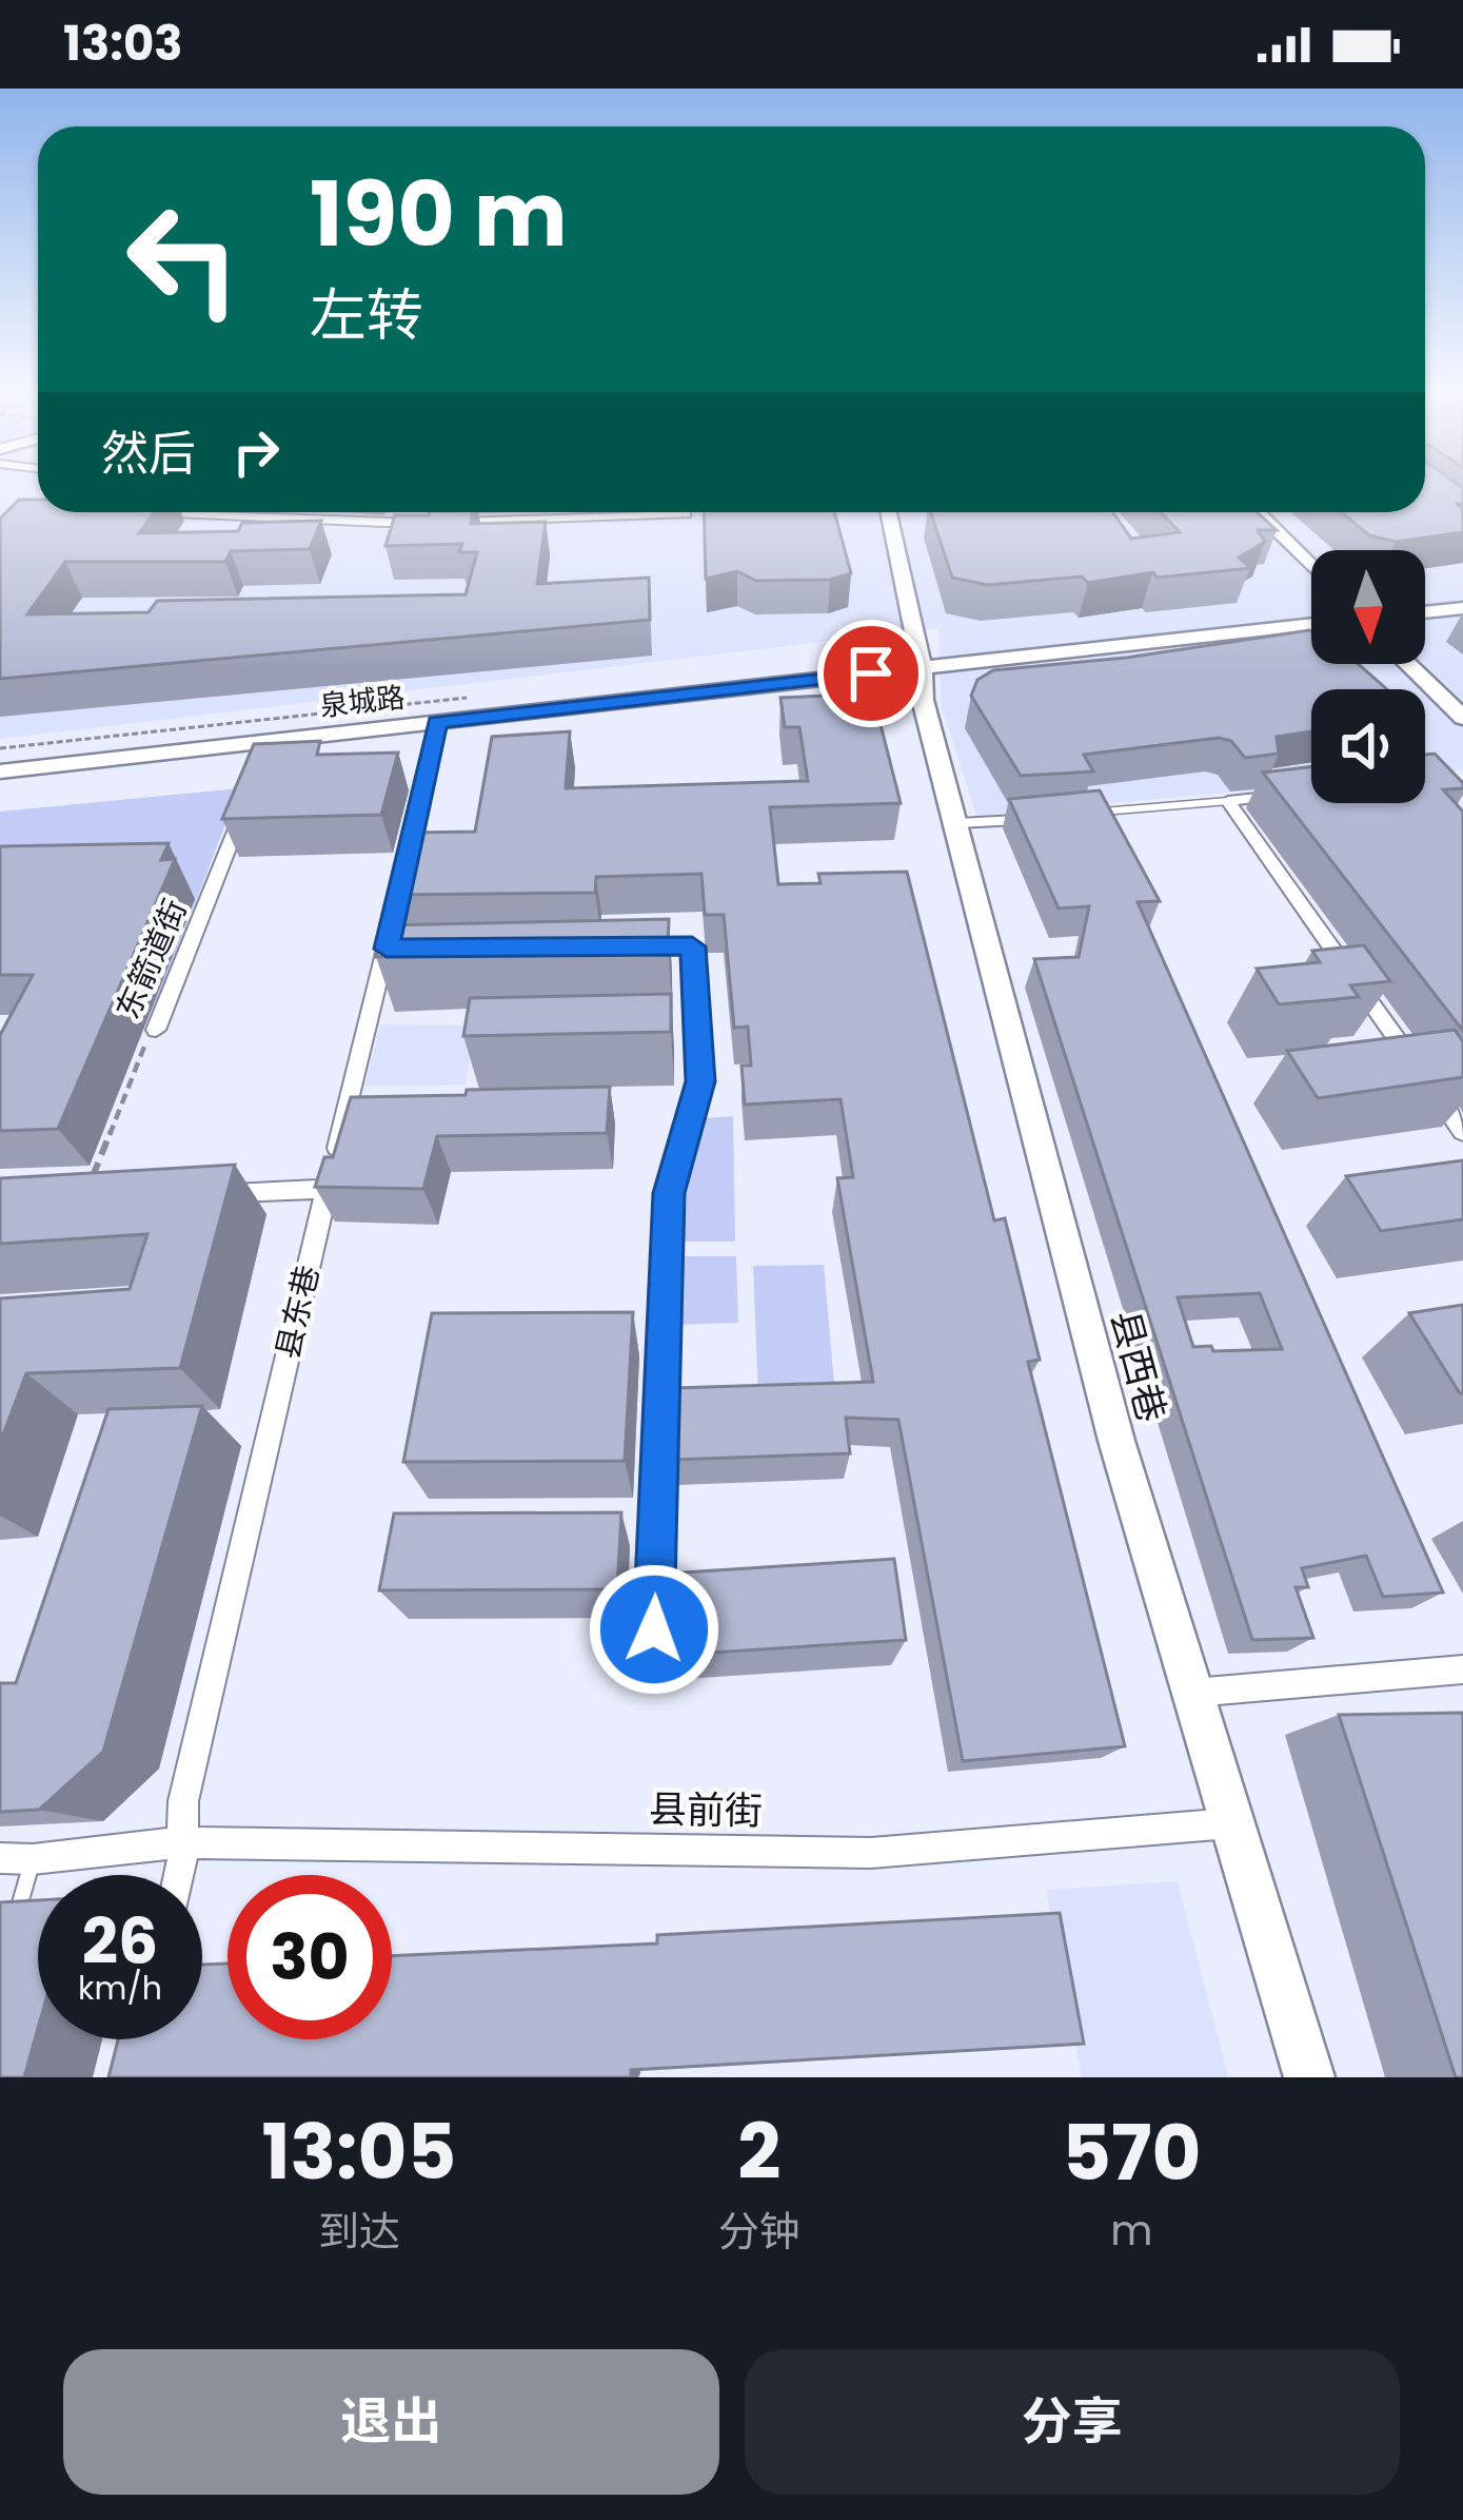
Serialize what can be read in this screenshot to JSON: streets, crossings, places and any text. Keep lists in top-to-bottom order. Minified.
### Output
{"streets":{"main road":["泉城路","县西巷"],"street":["东箭道街","县东巷","县前街"]},"crossings":[["泉城路","县东巷"],["泉城路","县西巷"],["县东巷","县前街"],["县西巷","县前街"]],"north":"bottom","page":{"status":"13:03","turn":["190 m","左转"],"then":"然后","speed":"26 km/h","limit":"30","eta":["13:05","到达","2","分钟","570","m"],"buttons":["退出","分享"]}}
